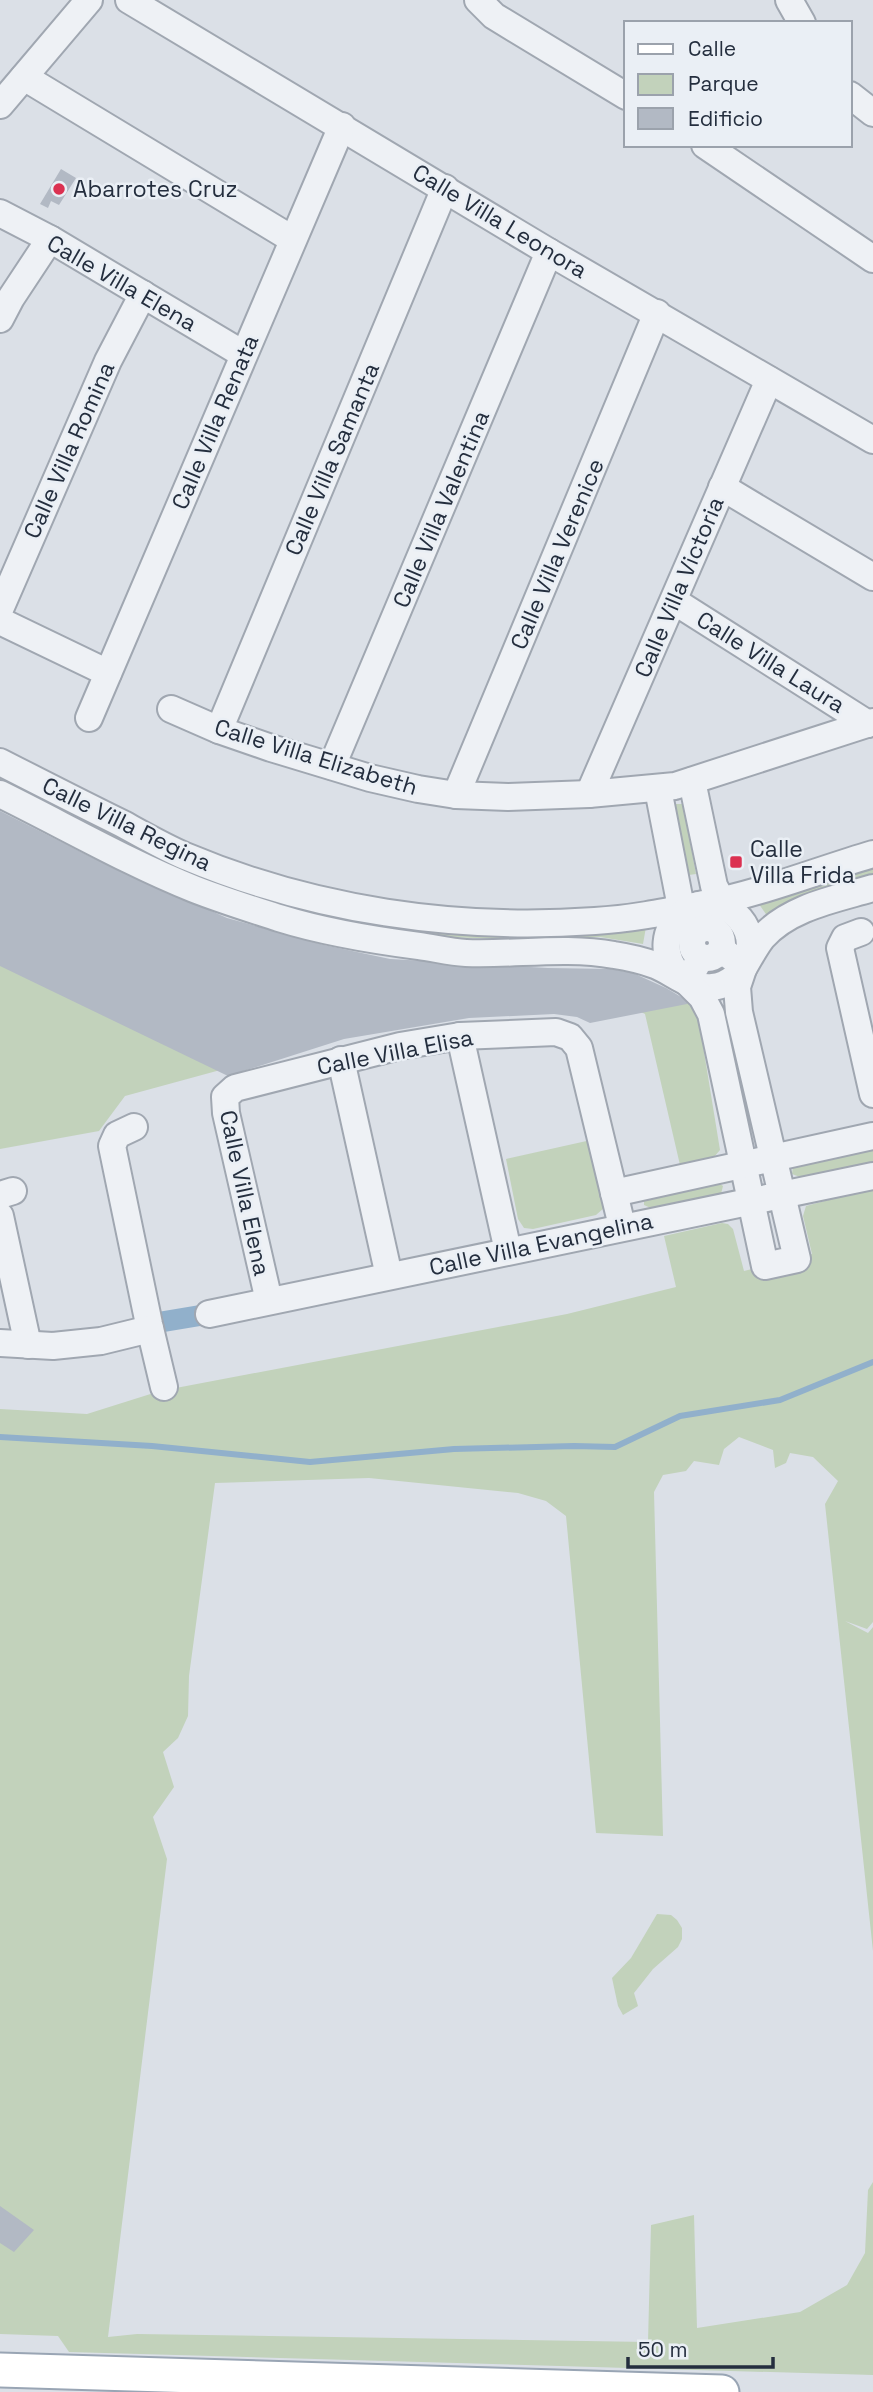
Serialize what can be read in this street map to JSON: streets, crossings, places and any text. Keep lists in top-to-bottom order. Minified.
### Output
{"streets":{"street":["Calle Villa Leonora","Calle Villa Elena","Calle Villa Renata","Calle Villa Romina","Calle Villa Samanta","Calle Villa Valentina","Calle Villa Verenice","Calle Villa Victoria","Calle Villa Laura","Calle Villa Elizabeth","Calle Villa Regina","Calle Villa Elisa","Calle Villa Evangelina"]},"crossings":[["Calle Villa Leonora","Calle Villa Renata"],["Calle Villa Leonora","Calle Villa Samanta"],["Calle Villa Leonora","Calle Villa Valentina"],["Calle Villa Leonora","Calle Villa Verenice"],["Calle Villa Leonora","Calle Villa Victoria"],["Calle Villa Elena","Calle Villa Renata"],["Calle Villa Elena","Calle Villa Romina"],["Calle Villa Elena","Calle Villa Elisa"],["Calle Villa Elena","Calle Villa Evangelina"],["Calle Villa Samanta","Calle Villa Elizabeth"],["Calle Villa Valentina","Calle Villa Elizabeth"],["Calle Villa Verenice","Calle Villa Elizabeth"],["Calle Villa Victoria","Calle Villa Laura"],["Calle Villa Victoria","Calle Villa Elizabeth"],["Calle Villa Laura","Calle Villa Elizabeth"],["Calle Villa Elisa","Calle Villa Evangelina"]],"places":{"other":["Abarrotes Cruz"],"transit":["Calle Villa Frida"]},"legend":["Calle","Parque","Edificio"],"scale_bar":"50 m"}
